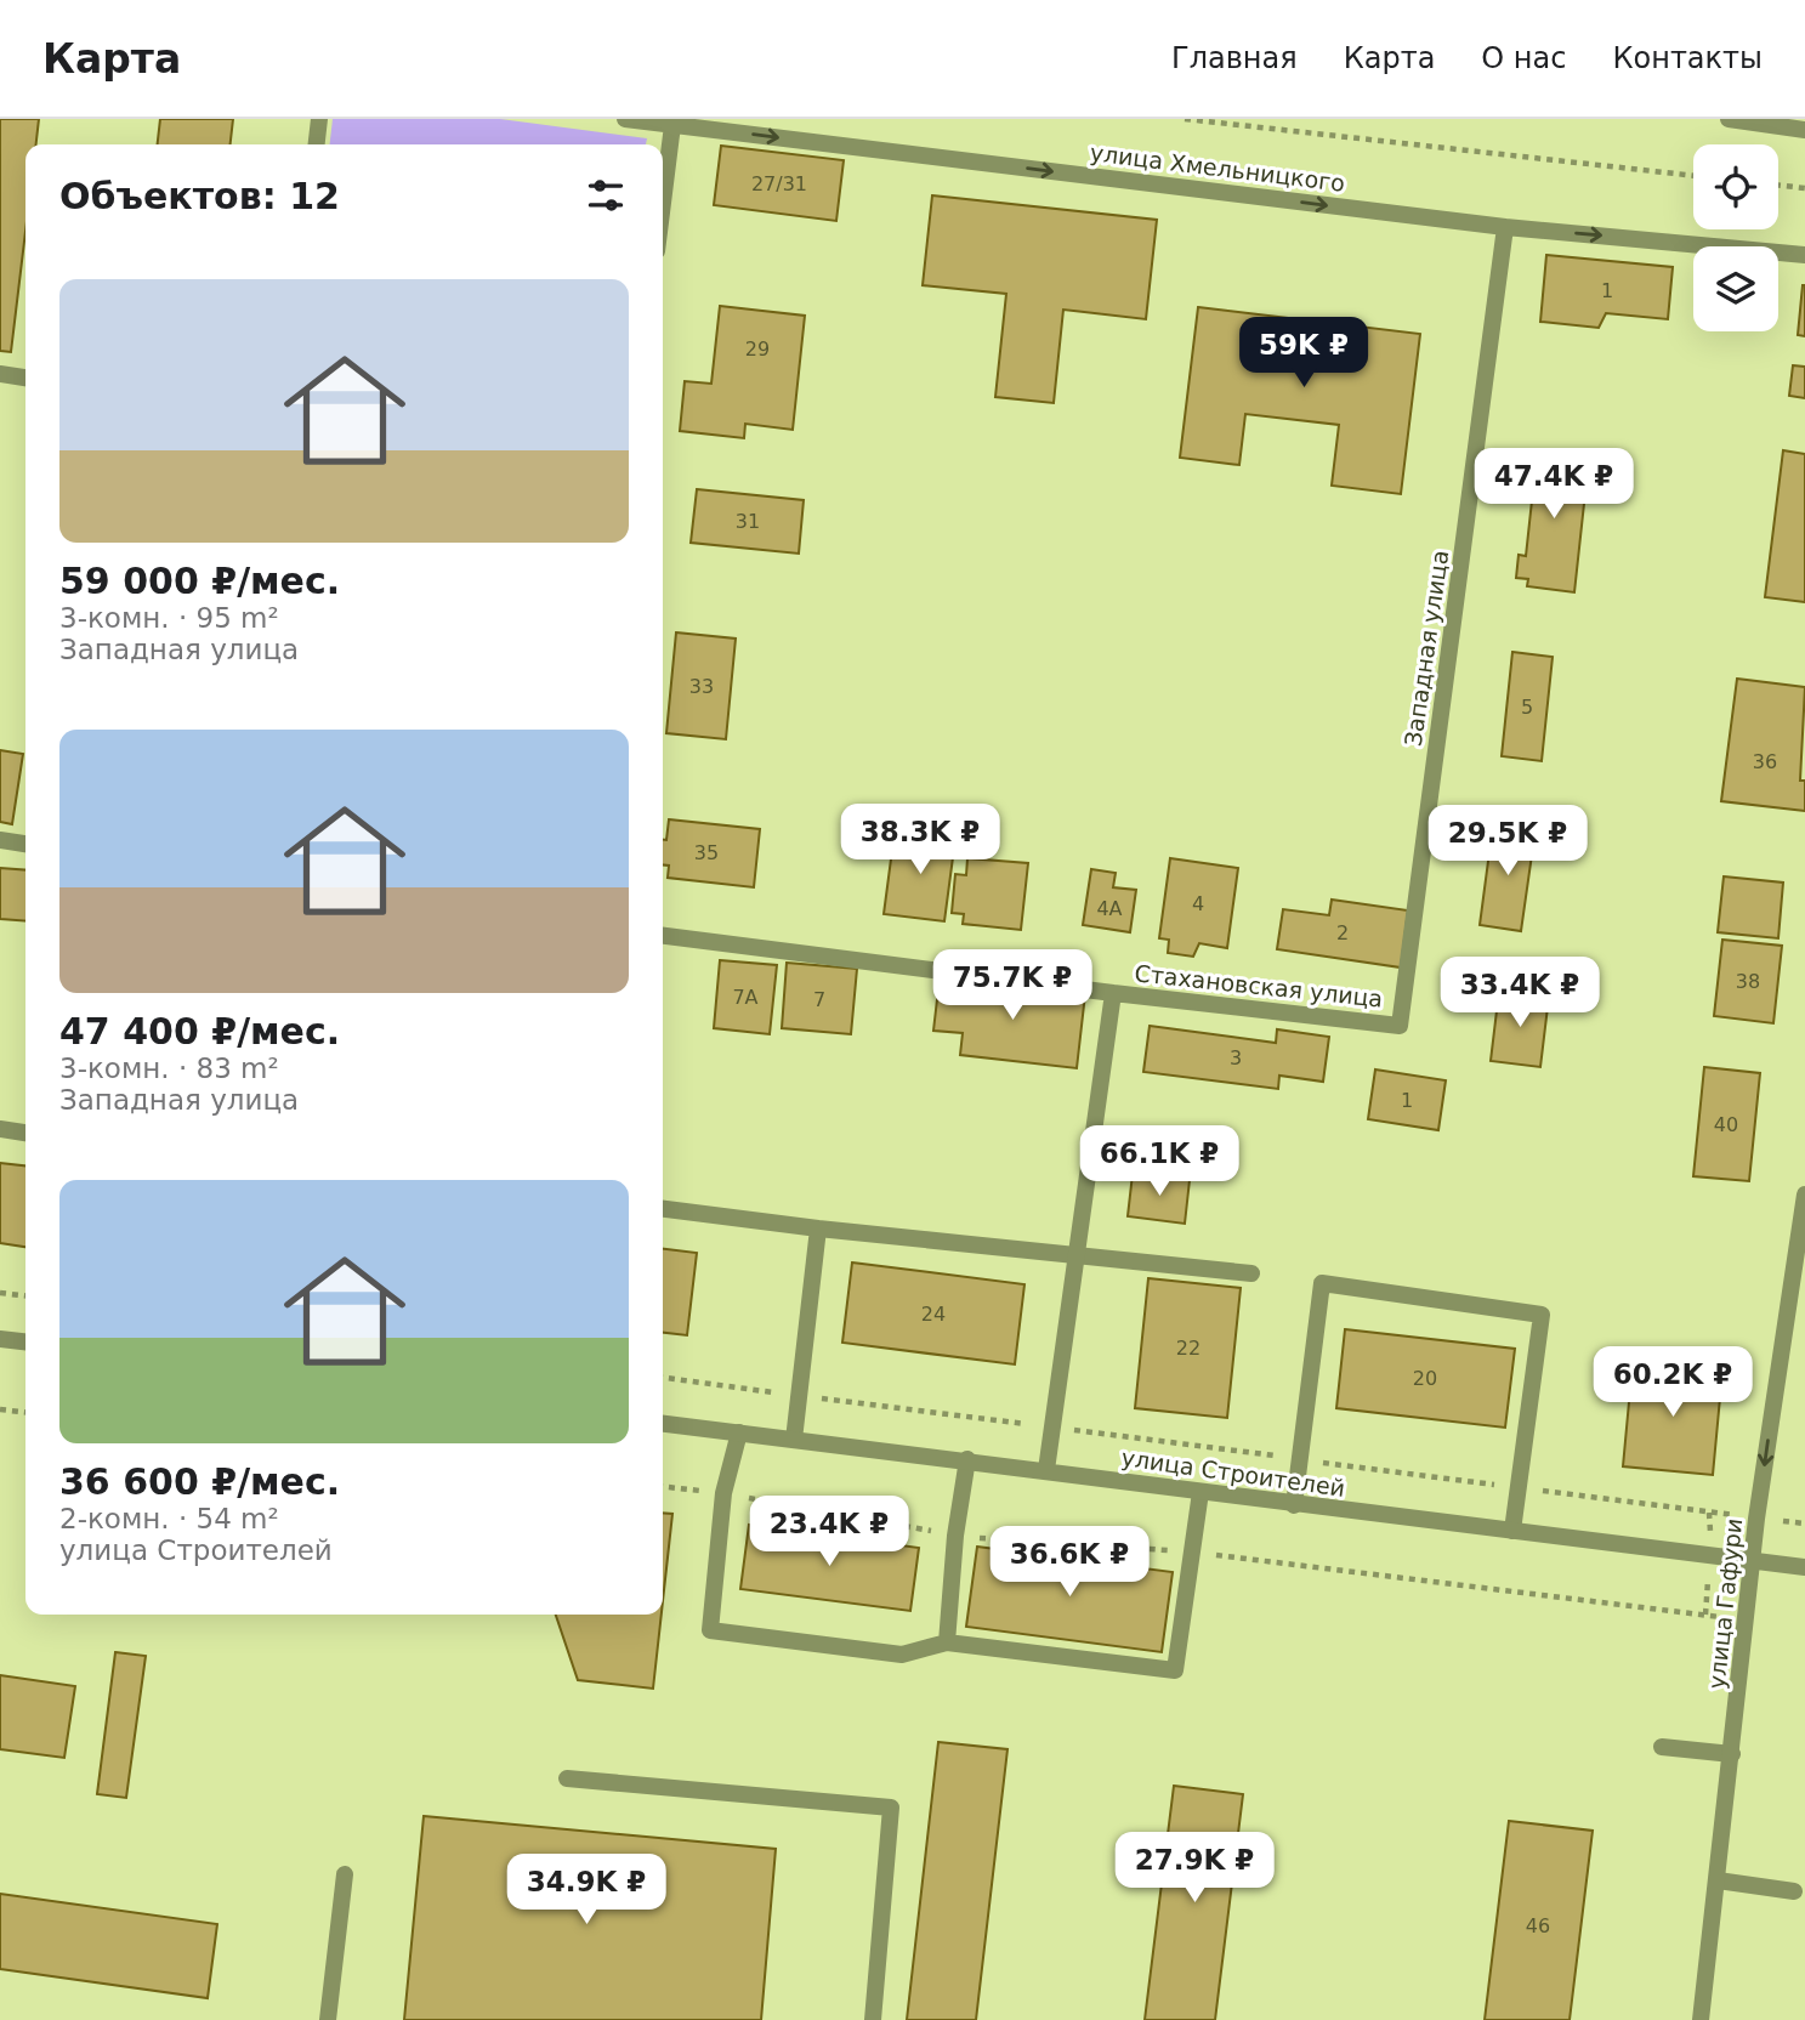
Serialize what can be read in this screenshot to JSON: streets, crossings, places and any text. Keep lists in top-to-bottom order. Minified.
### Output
{"streets":{"street":["улица Хмельницкого","Западная улица","Стахановская улица","улица Строителей","улица Гафури"]},"crossings":[["улица Хмельницкого","Западная улица"],["Западная улица","Стахановская улица"],["улица Строителей","улица Гафури"]],"one_way":["улица Хмельницкого","улица Гафури"],"house_numbers":["27/31","1","29","31","33","5","36","35","4","4А","2","38","7А","7","3","1","40","24","22","20","46"],"page":{"header":"Карта","nav":["Главная","Карта","О нас","Контакты"],"heading":"Объектов: 12","list":[{"name":"59 000 ₽/мес.","note":"3-комн. · 95 m² · Западная улица"},{"name":"47 400 ₽/мес.","note":"3-комн. · 83 m² · Западная улица"},{"name":"36 600 ₽/мес.","note":"2-комн. · 54 m² · улица Строителей"}],"price":["59K ₽","47.4K ₽","38.3K ₽","29.5K ₽","75.7K ₽","33.4K ₽","66.1K ₽","60.2K ₽","23.4K ₽","36.6K ₽","27.9K ₽","34.9K ₽"]}}
